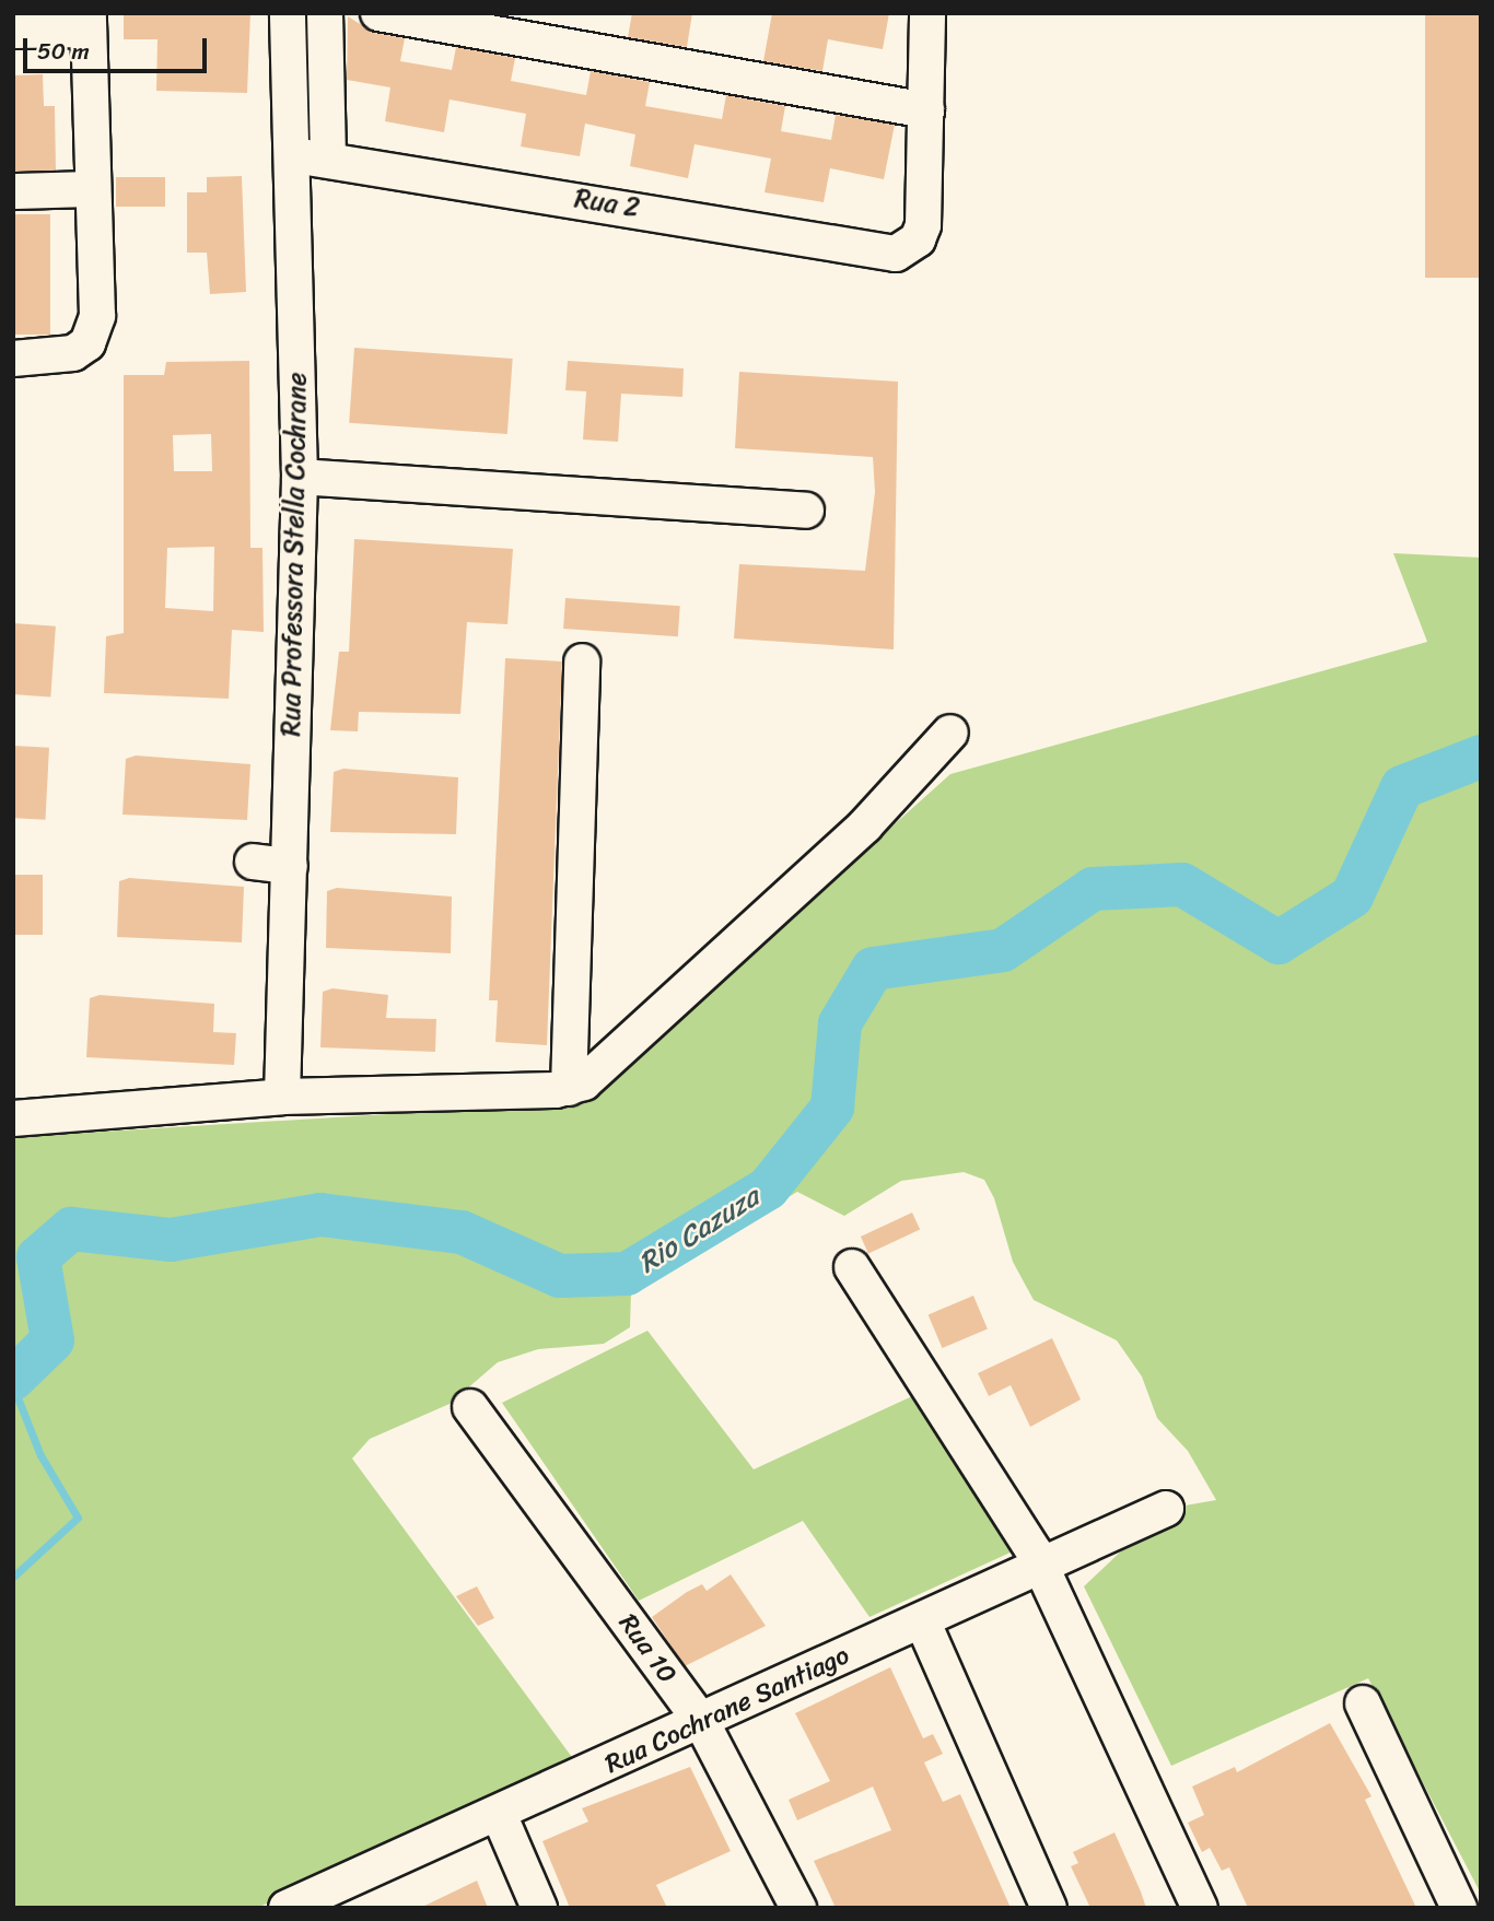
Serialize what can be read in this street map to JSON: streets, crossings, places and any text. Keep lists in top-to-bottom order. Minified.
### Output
{"streets":{"street":["Rua 2","Rua Professora Stella Cochrane","Rua 10","Rua Cochrane Santiago"]},"crossings":[["Rua 2","Rua Professora Stella Cochrane"],["Rua 10","Rua Cochrane Santiago"]],"water":["Rio Cazuza"],"scale_bar":"50 m"}
